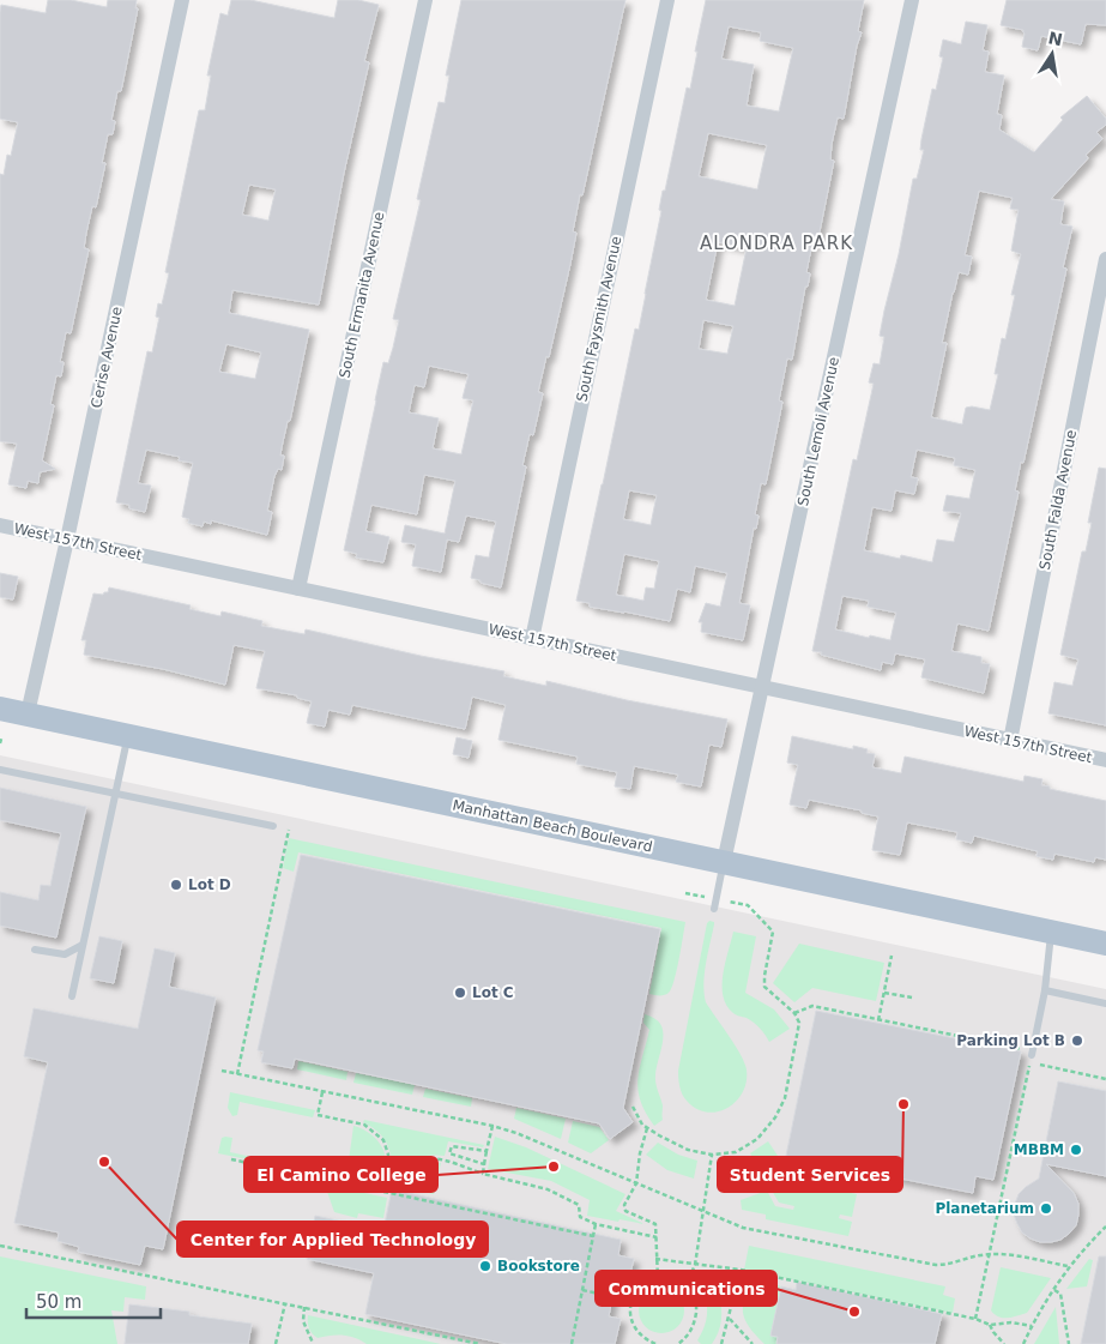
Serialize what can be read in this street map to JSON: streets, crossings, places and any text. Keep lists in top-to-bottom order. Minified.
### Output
{"streets":{"main road":["Manhattan Beach Boulevard"],"street":["South Ermanita Avenue","South Faysmith Avenue","Cerise Avenue","South Lemoli Avenue","South Falda Avenue","West 157th Street"]},"crossings":[["South Ermanita Avenue","West 157th Street"],["South Faysmith Avenue","West 157th Street"],["Cerise Avenue","West 157th Street"],["Cerise Avenue","Manhattan Beach Boulevard"],["South Lemoli Avenue","West 157th Street"],["South Lemoli Avenue","Manhattan Beach Boulevard"],["South Falda Avenue","West 157th Street"]],"districts":["ALONDRA PARK"],"places":["Lot D","Lot C","Parking Lot B","Student Services","MBBM","Center for Applied Technology","El Camino College","Planetarium","Bookstore","Communications"],"scale_bar":"50 m","north":"top"}
